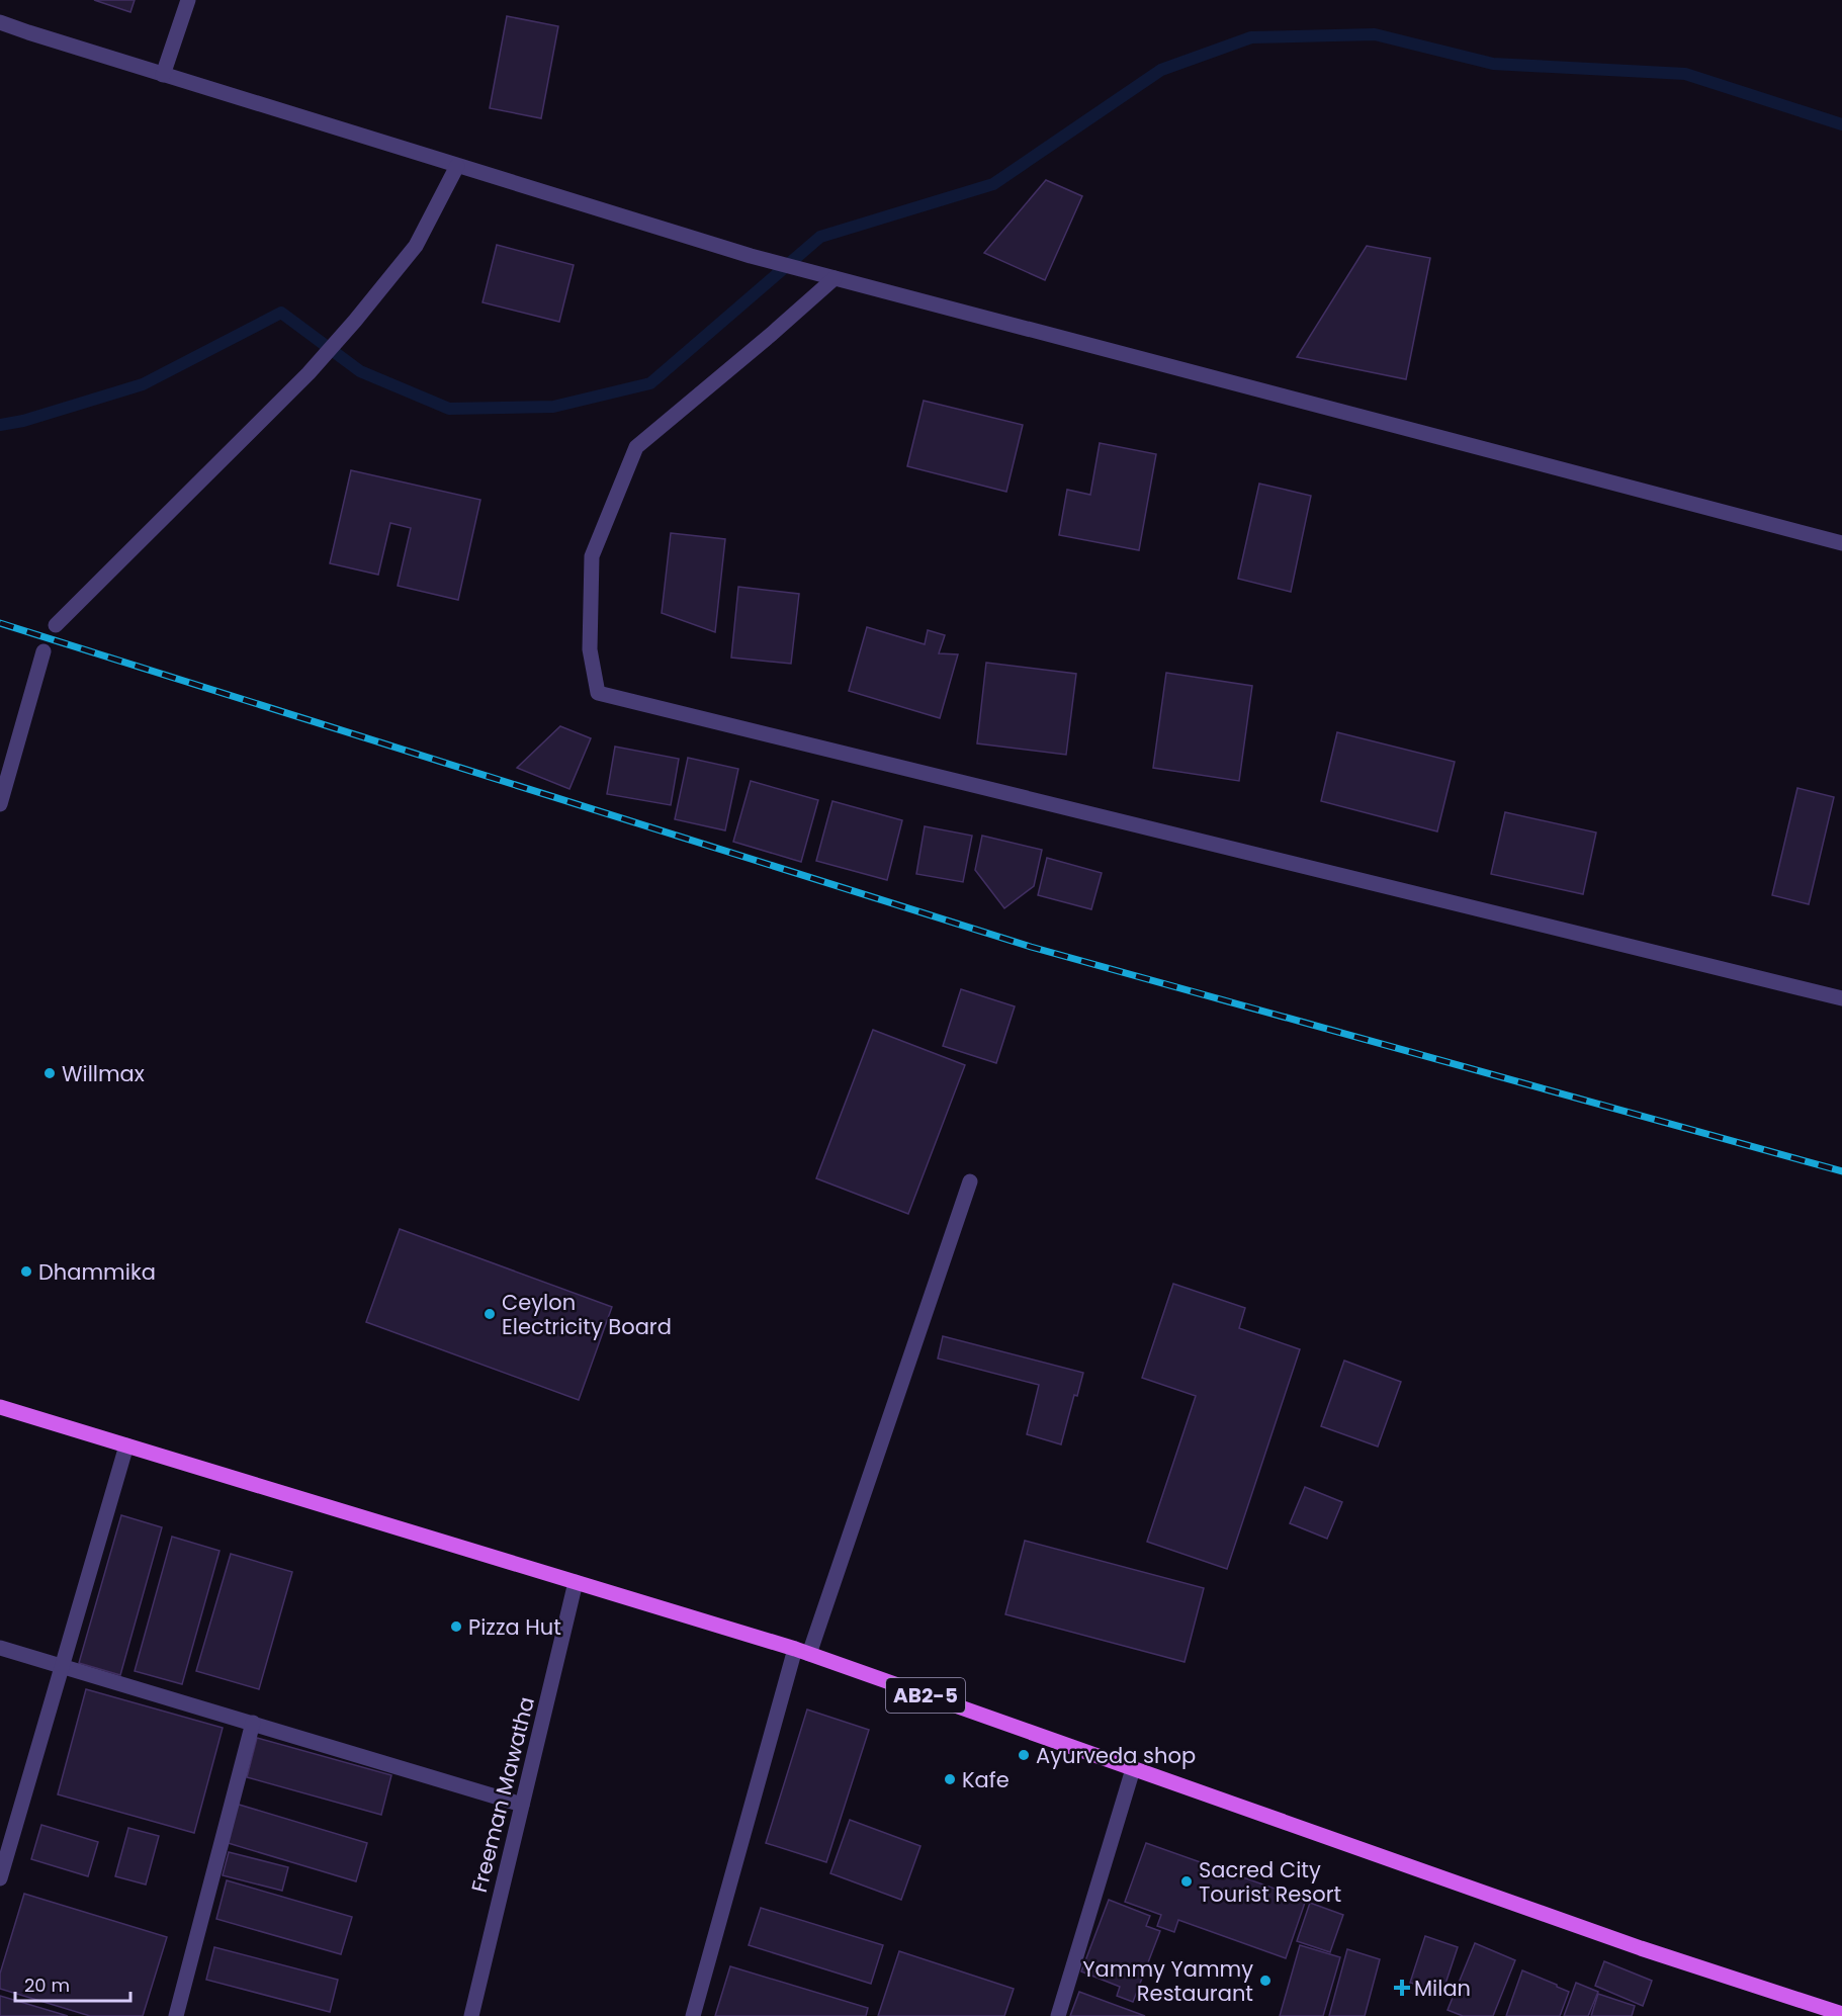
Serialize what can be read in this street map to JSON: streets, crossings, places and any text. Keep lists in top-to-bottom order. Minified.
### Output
{"streets":{"main road":["AB2-5"],"street":["Freeman Mawatha"]},"crossings":[["AB2-5","Freeman Mawatha"]],"places":{"other":["Willmax","Dhammika","Ceylon Electricity Board","Pizza Hut","Ayurveda shop","Kafe","Sacred City Tourist Resort","Yammy Yammy Restaurant"],"health":["Milan"]},"scale_bar":"20 m"}
